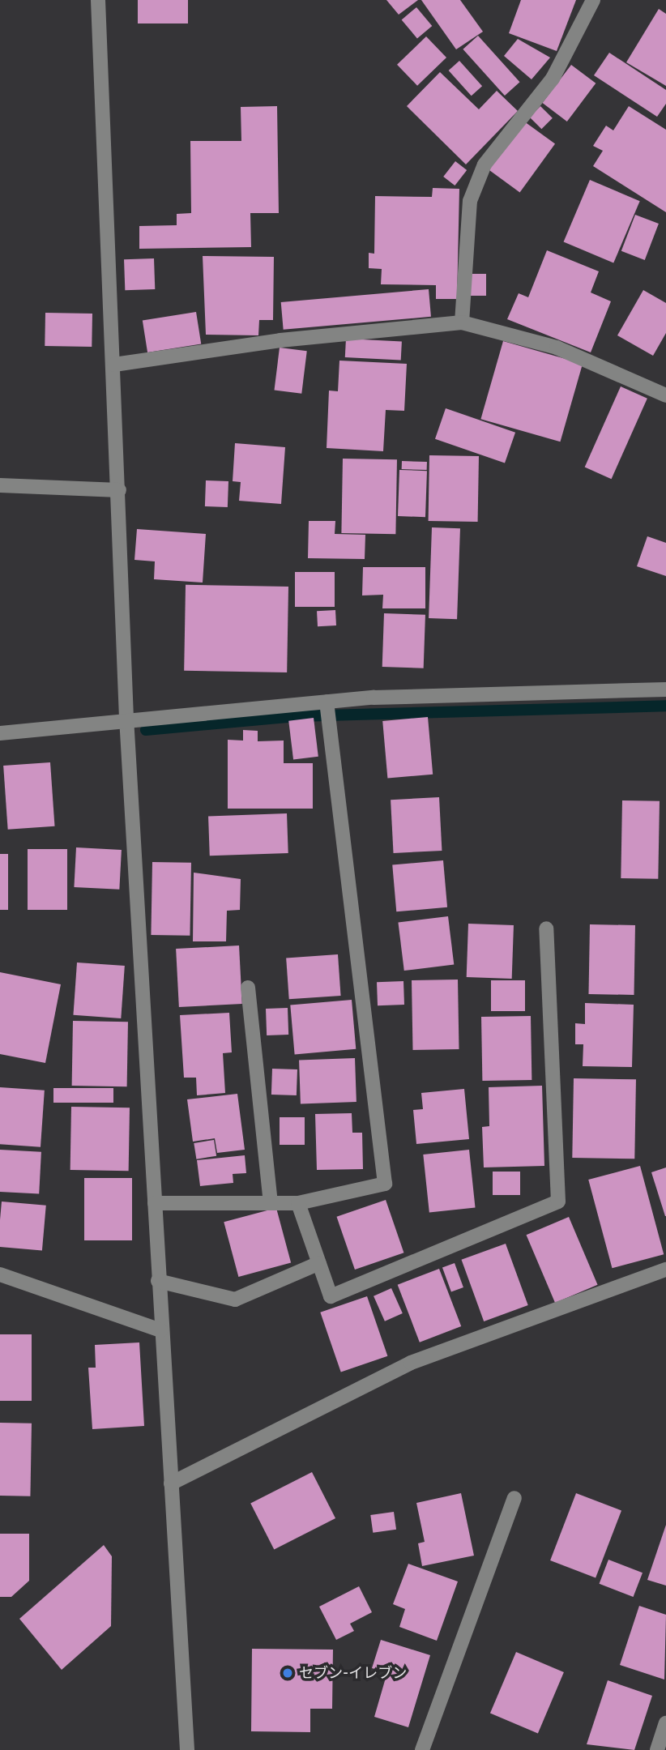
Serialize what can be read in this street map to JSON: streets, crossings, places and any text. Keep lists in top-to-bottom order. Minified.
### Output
{"places":["セブン-イレブン"]}
